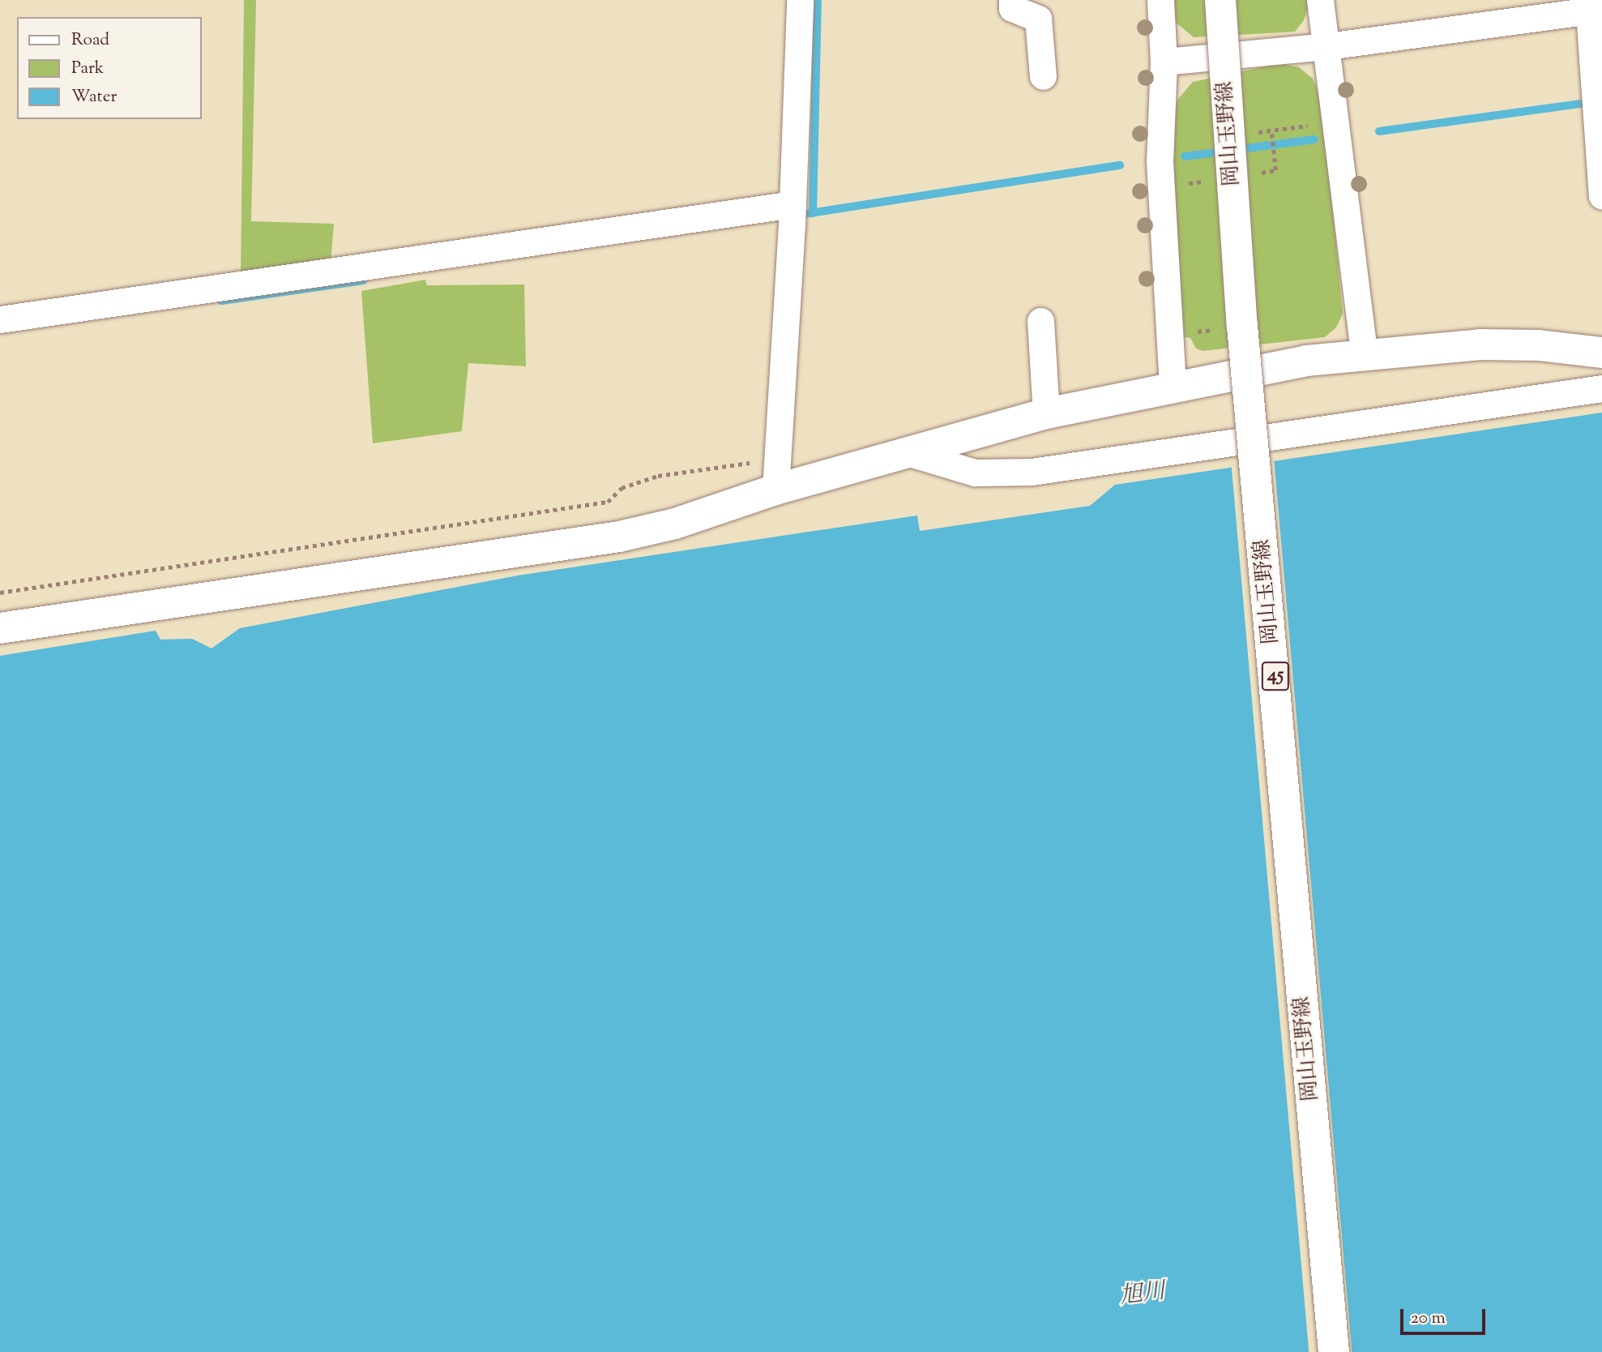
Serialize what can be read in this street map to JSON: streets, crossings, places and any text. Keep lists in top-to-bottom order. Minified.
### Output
{"streets":{"street":["岡山玉野線","45"]},"water":["旭川"],"legend":["Road","Park","Water"],"scale_bar":"20 m"}
